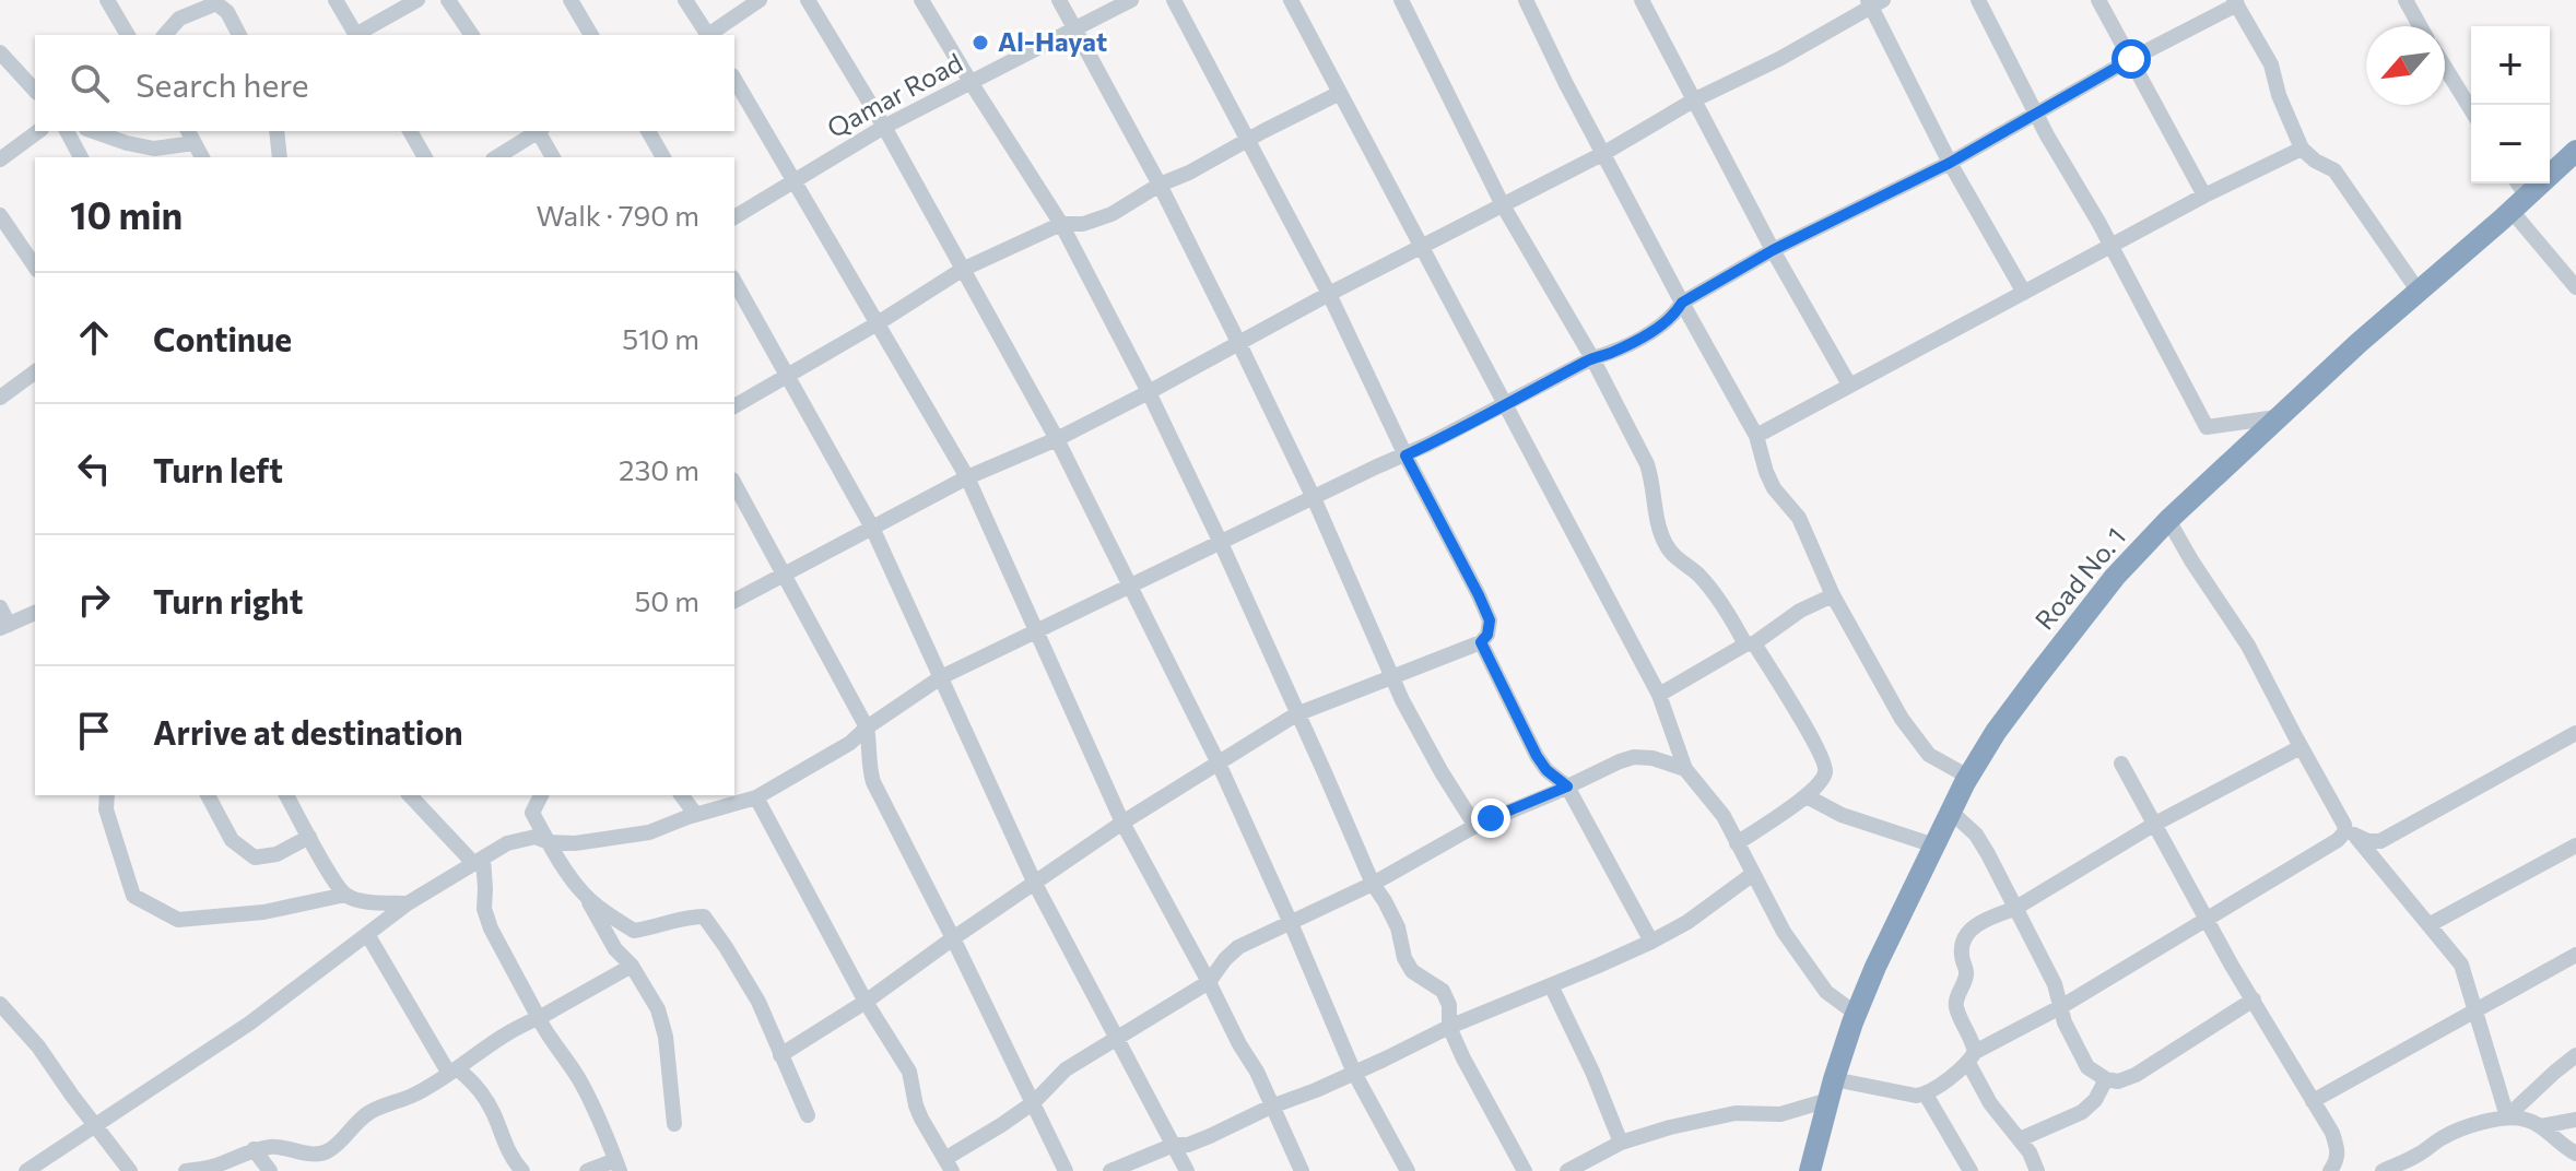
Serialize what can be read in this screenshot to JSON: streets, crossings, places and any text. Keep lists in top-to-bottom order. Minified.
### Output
{"streets":{"highway":["Road No. 1"],"street":["Qamar Road"]},"places":["Al-Hayat"],"north":"bottom left","page":{"map_buttons":["+","−"],"search":"Search here","heading":["10 min","Walk · 790 m"],"list":[["Continue","510 m"],["Turn left","230 m"],["Turn right","50 m"],"Arrive at destination"]}}
